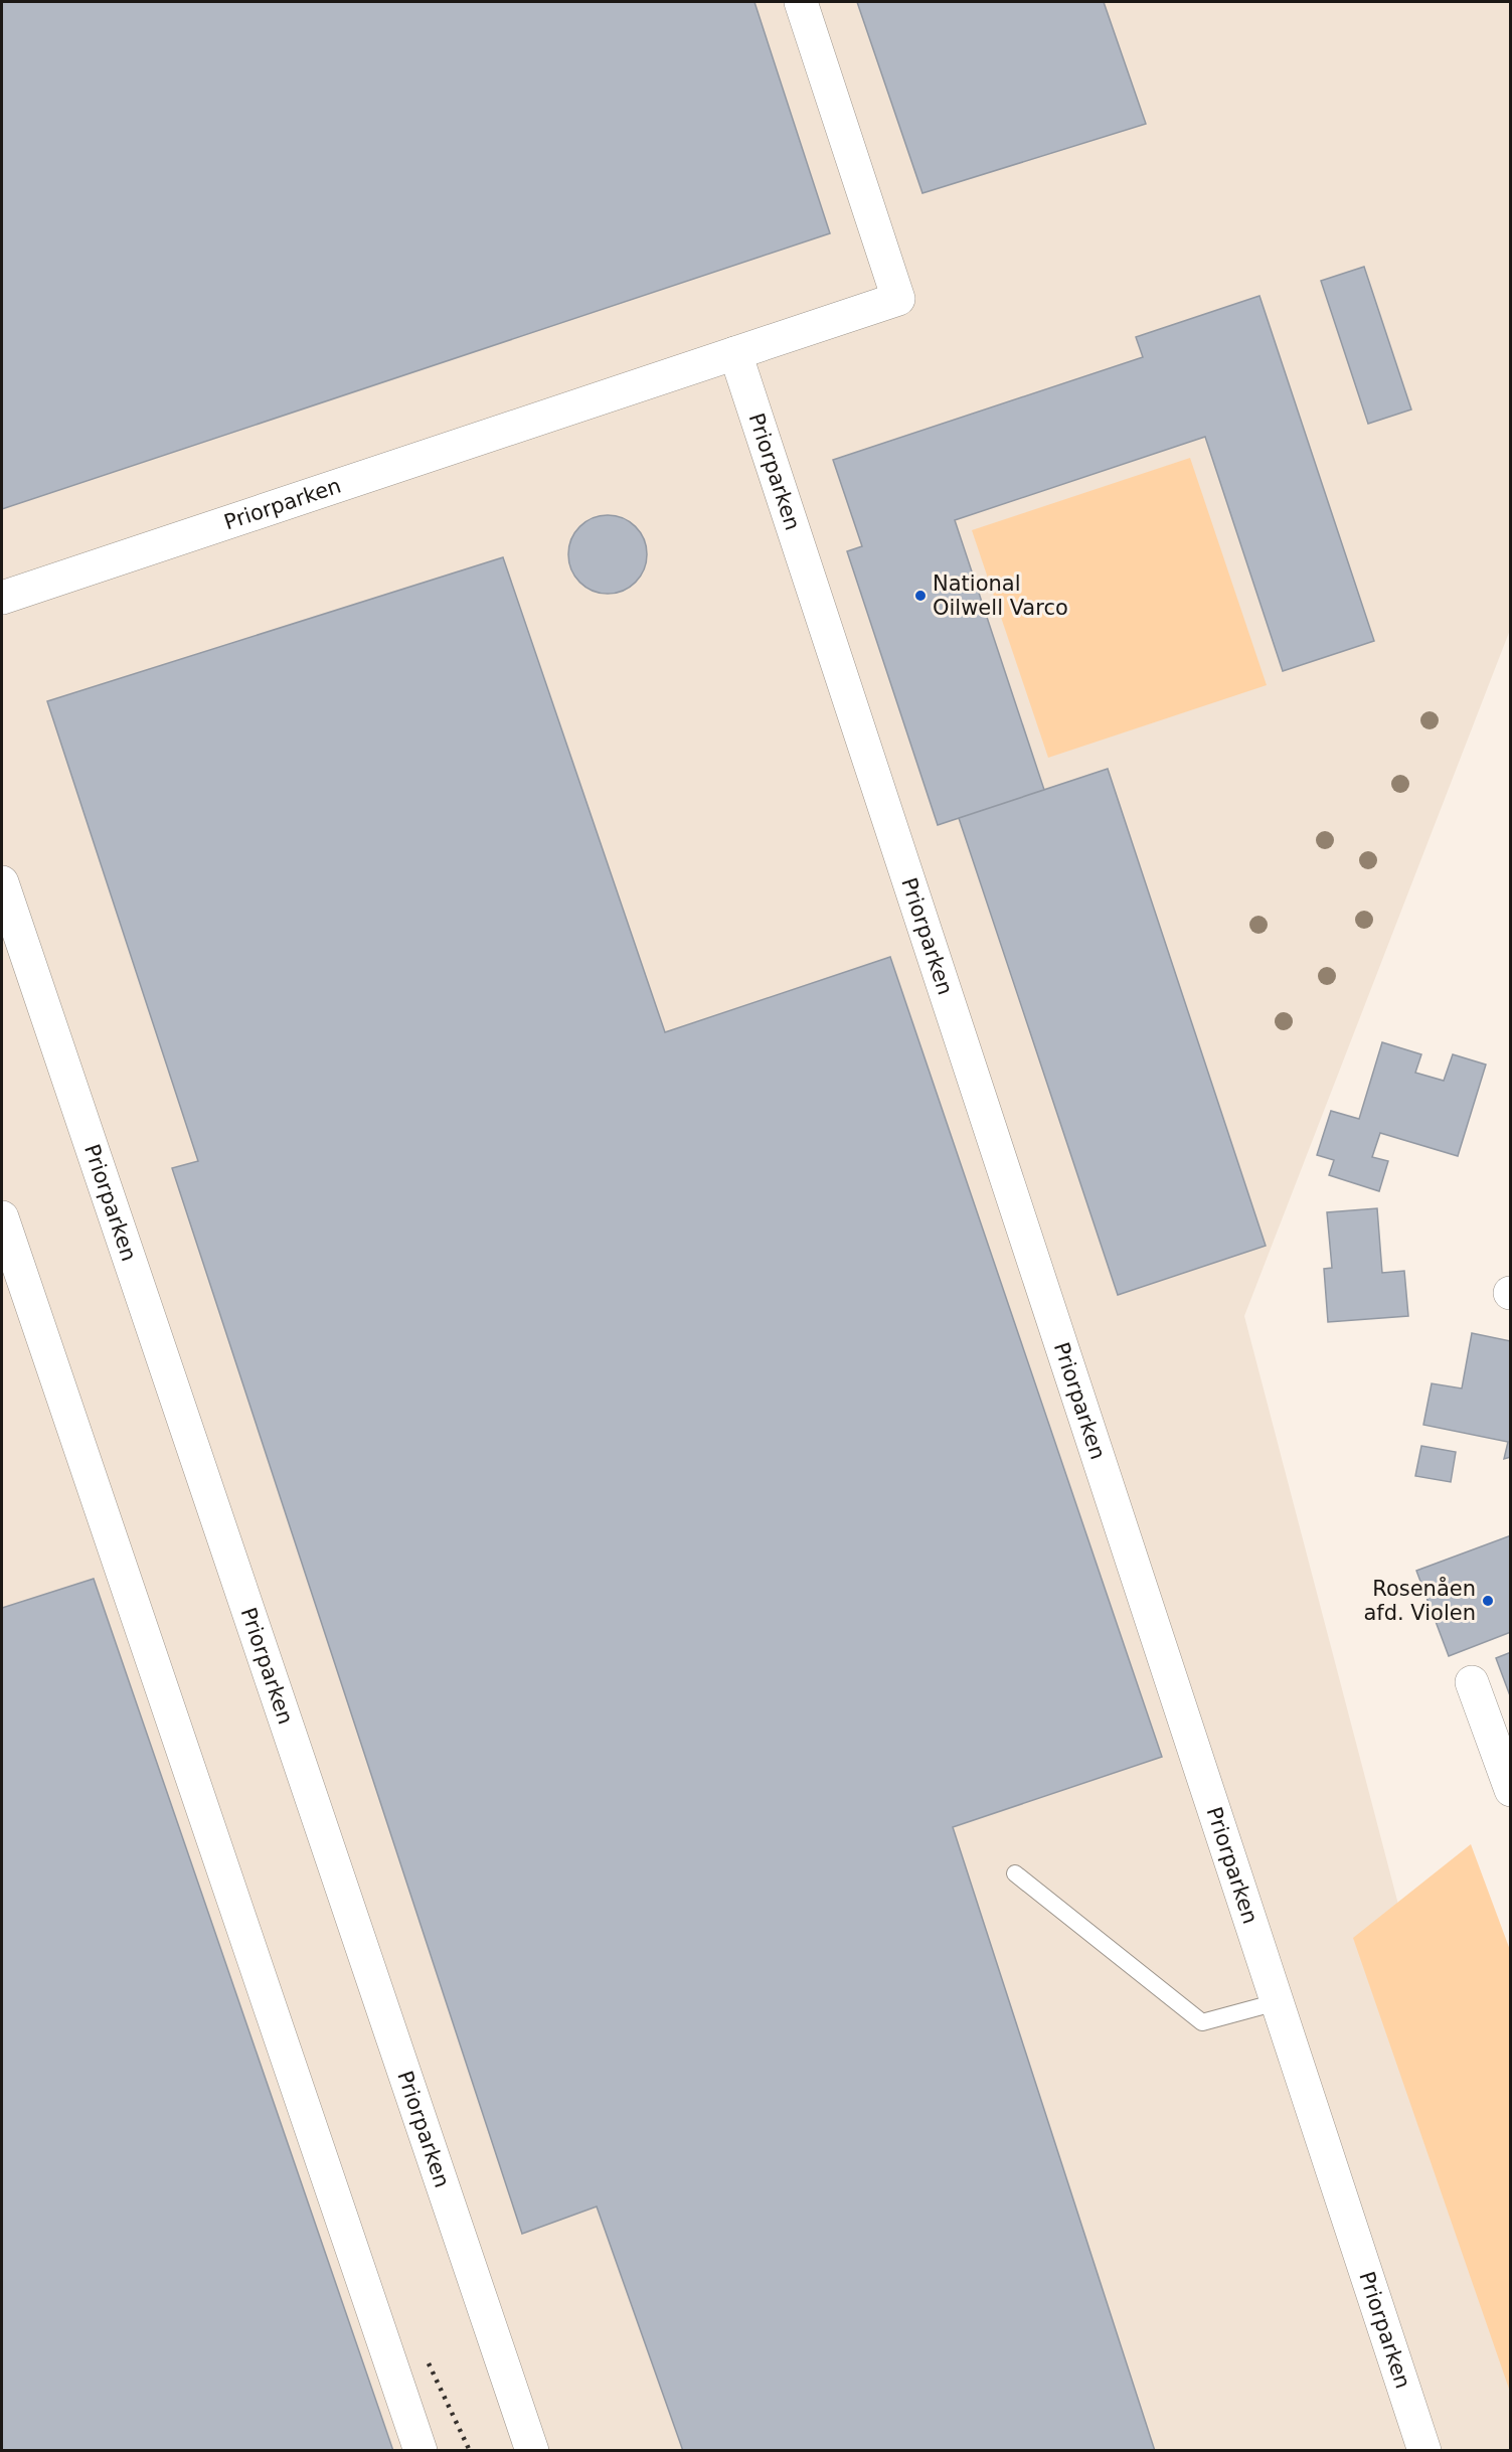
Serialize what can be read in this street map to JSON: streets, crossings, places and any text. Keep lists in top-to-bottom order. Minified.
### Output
{"streets":{"street":["Priorparken"]},"places":["National Oilwell Varco","Rosenåen afd. Violen"]}
